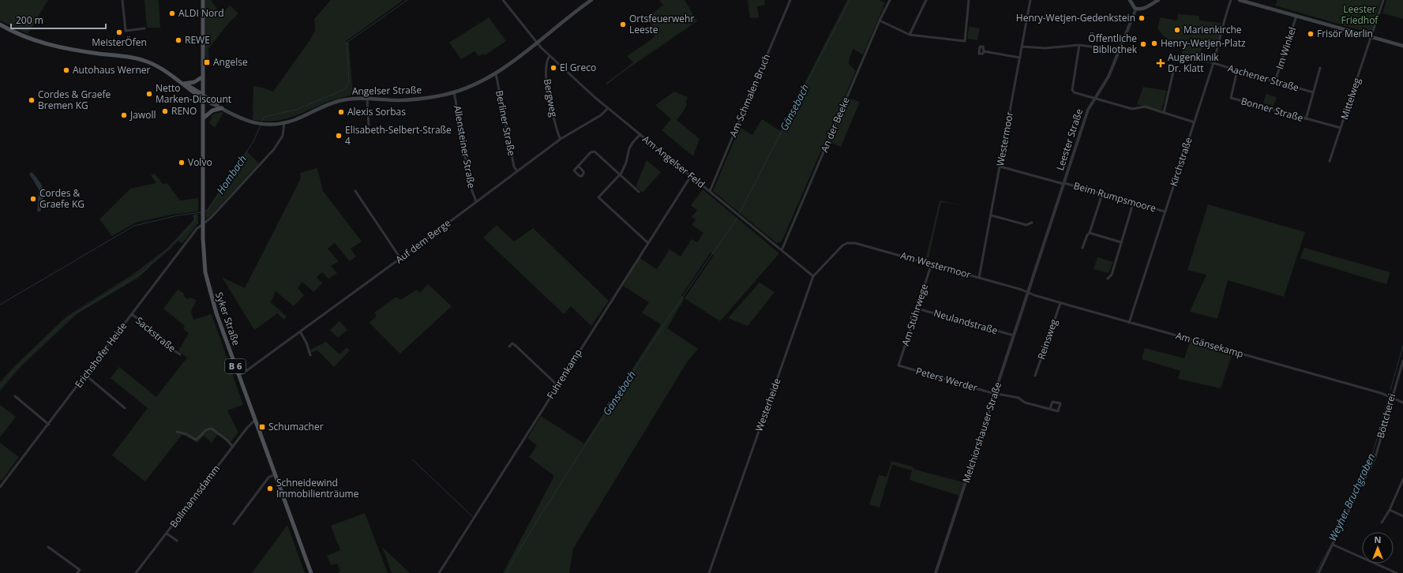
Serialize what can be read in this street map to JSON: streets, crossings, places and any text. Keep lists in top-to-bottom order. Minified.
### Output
{"streets":{"main road":["Angelser Straße","Syker Straße","B 6"],"street":["Im Winkel","Aachener Straße","Am Schmalen Bruch","Bergweg","Mittelweg","Bonner Straße","Berliner Straße","An der Beeke","Westermoor","Leester Straße","Allensteiner Straße","Am Angelser Feld","Kirchstraße","Beim Rumpsmoore","Auf dem Berge","Am Westermoor","Am Stührwege","Neulandstraße","Sackstraße","Reinsweg","Am Gänsekamp","Erichshofer Heide","Fuhrenkamp","Peters Werder","Westerheide","Böttcherei","Melchiorshauser Straße","Bollmannsdamm"]},"crossings":[["Im Winkel","Aachener Straße"],["Aachener Straße","Bonner Straße"],["Aachener Straße","Kirchstraße"],["Angelser Straße","Berliner Straße"],["Angelser Straße","Allensteiner Straße"],["Angelser Straße","Am Angelser Feld"],["Angelser Straße","Syker Straße"],["Angelser Straße","Erichshofer Heide"],["Angelser Straße","B 6"],["Am Schmalen Bruch","Am Angelser Feld"],["Bergweg","Am Angelser Feld"],["Bergweg","Auf dem Berge"],["Mittelweg","Bonner Straße"],["Berliner Straße","Auf dem Berge"],["An der Beeke","Am Angelser Feld"],["Westermoor","Beim Rumpsmoore"],["Westermoor","Am Westermoor"],["Leester Straße","Beim Rumpsmoore"],["Leester Straße","Am Westermoor"],["Leester Straße","Am Gänsekamp"],["Leester Straße","Melchiorshauser Straße"],["Allensteiner Straße","Auf dem Berge"],["Am Angelser Feld","Auf dem Berge"],["Am Angelser Feld","Fuhrenkamp"],["Am Angelser Feld","Westerheide"],["Kirchstraße","Beim Rumpsmoore"],["Kirchstraße","Am Gänsekamp"],["Auf dem Berge","Syker Straße"],["Am Westermoor","Am Stührwege"],["Am Westermoor","Am Gänsekamp"],["Am Westermoor","Westerheide"],["Am Westermoor","Melchiorshauser Straße"],["Am Stührwege","Neulandstraße"],["Am Stührwege","Peters Werder"],["Syker Straße","Erichshofer Heide"],["Syker Straße","B 6"],["Syker Straße","Bollmannsdamm"],["Neulandstraße","Melchiorshauser Straße"],["Sackstraße","Erichshofer Heide"],["Reinsweg","Am Gänsekamp"],["Am Gänsekamp","Böttcherei"],["Am Gänsekamp","Melchiorshauser Straße"],["Peters Werder","Melchiorshauser Straße"]],"water":["Gänsebach","Hombach","Weyher Bruchgraben"],"parks":["Leester Friedhof"],"places":{"other":["ALDI Nord","Henry-Wetjen-Gedenkstein","Ortsfeuerwehr Leeste","Marienkirche","MeisterÖfen","Frisör Merlin","REWE","Henry-Wetjen-Platz","Öffentliche Bibliothek","El Greco","Autohaus Werner","Netto Marken-Discount","Cordes & Graefe Bremen KG","RENO","Alexis Sorbas","Jawoll","Elisabeth-Selbert-Straße 4","Volvo","Cordes & Graefe KG","Schneidewind Immobilienträume"],"transit":["Angelse","Schumacher"],"health":["Augenklinik Dr. Klatt"]},"scale_bar":"200 m","north":"top"}
